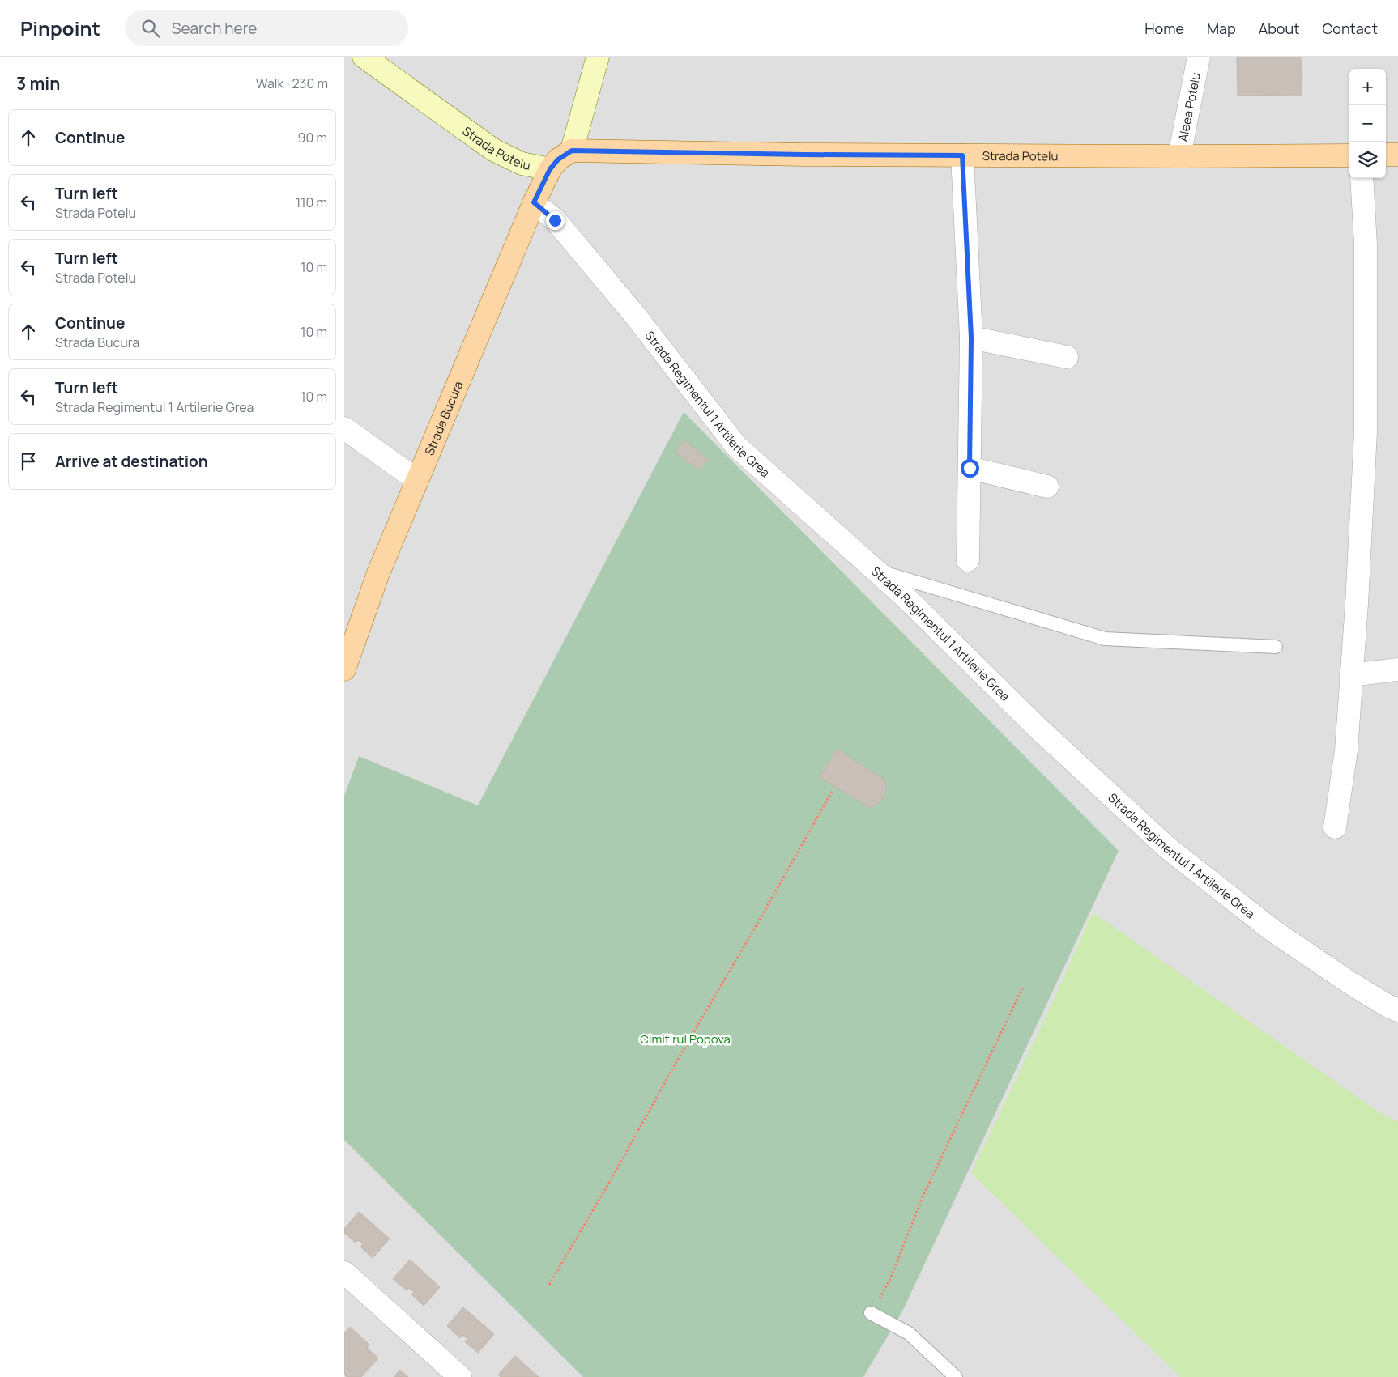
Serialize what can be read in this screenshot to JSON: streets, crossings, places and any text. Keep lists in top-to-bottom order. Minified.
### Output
{"streets":{"main road":["Strada Potelu","Strada Bucura"],"street":["Aleea Potelu","Strada Regimentul 1 Artilerie Grea"]},"crossings":[["Aleea Potelu","Strada Potelu"],["Strada Potelu","Strada Bucura"],["Strada Regimentul 1 Artilerie Grea","Strada Bucura"]],"parks":["Cimitirul Popova"],"page":{"header":"Pinpoint","search":"Search here","nav":["Home","Map","About","Contact"],"heading":["3 min","Walk · 230 m"],"map_buttons":["+","−"],"list":[["Continue","90 m"],["Turn left","Strada Potelu","110 m"],["Turn left","Strada Potelu","10 m"],["Continue","Strada Bucura","10 m"],["Turn left","Strada Regimentul 1 Artilerie Grea","10 m"],"Arrive at destination"]}}
